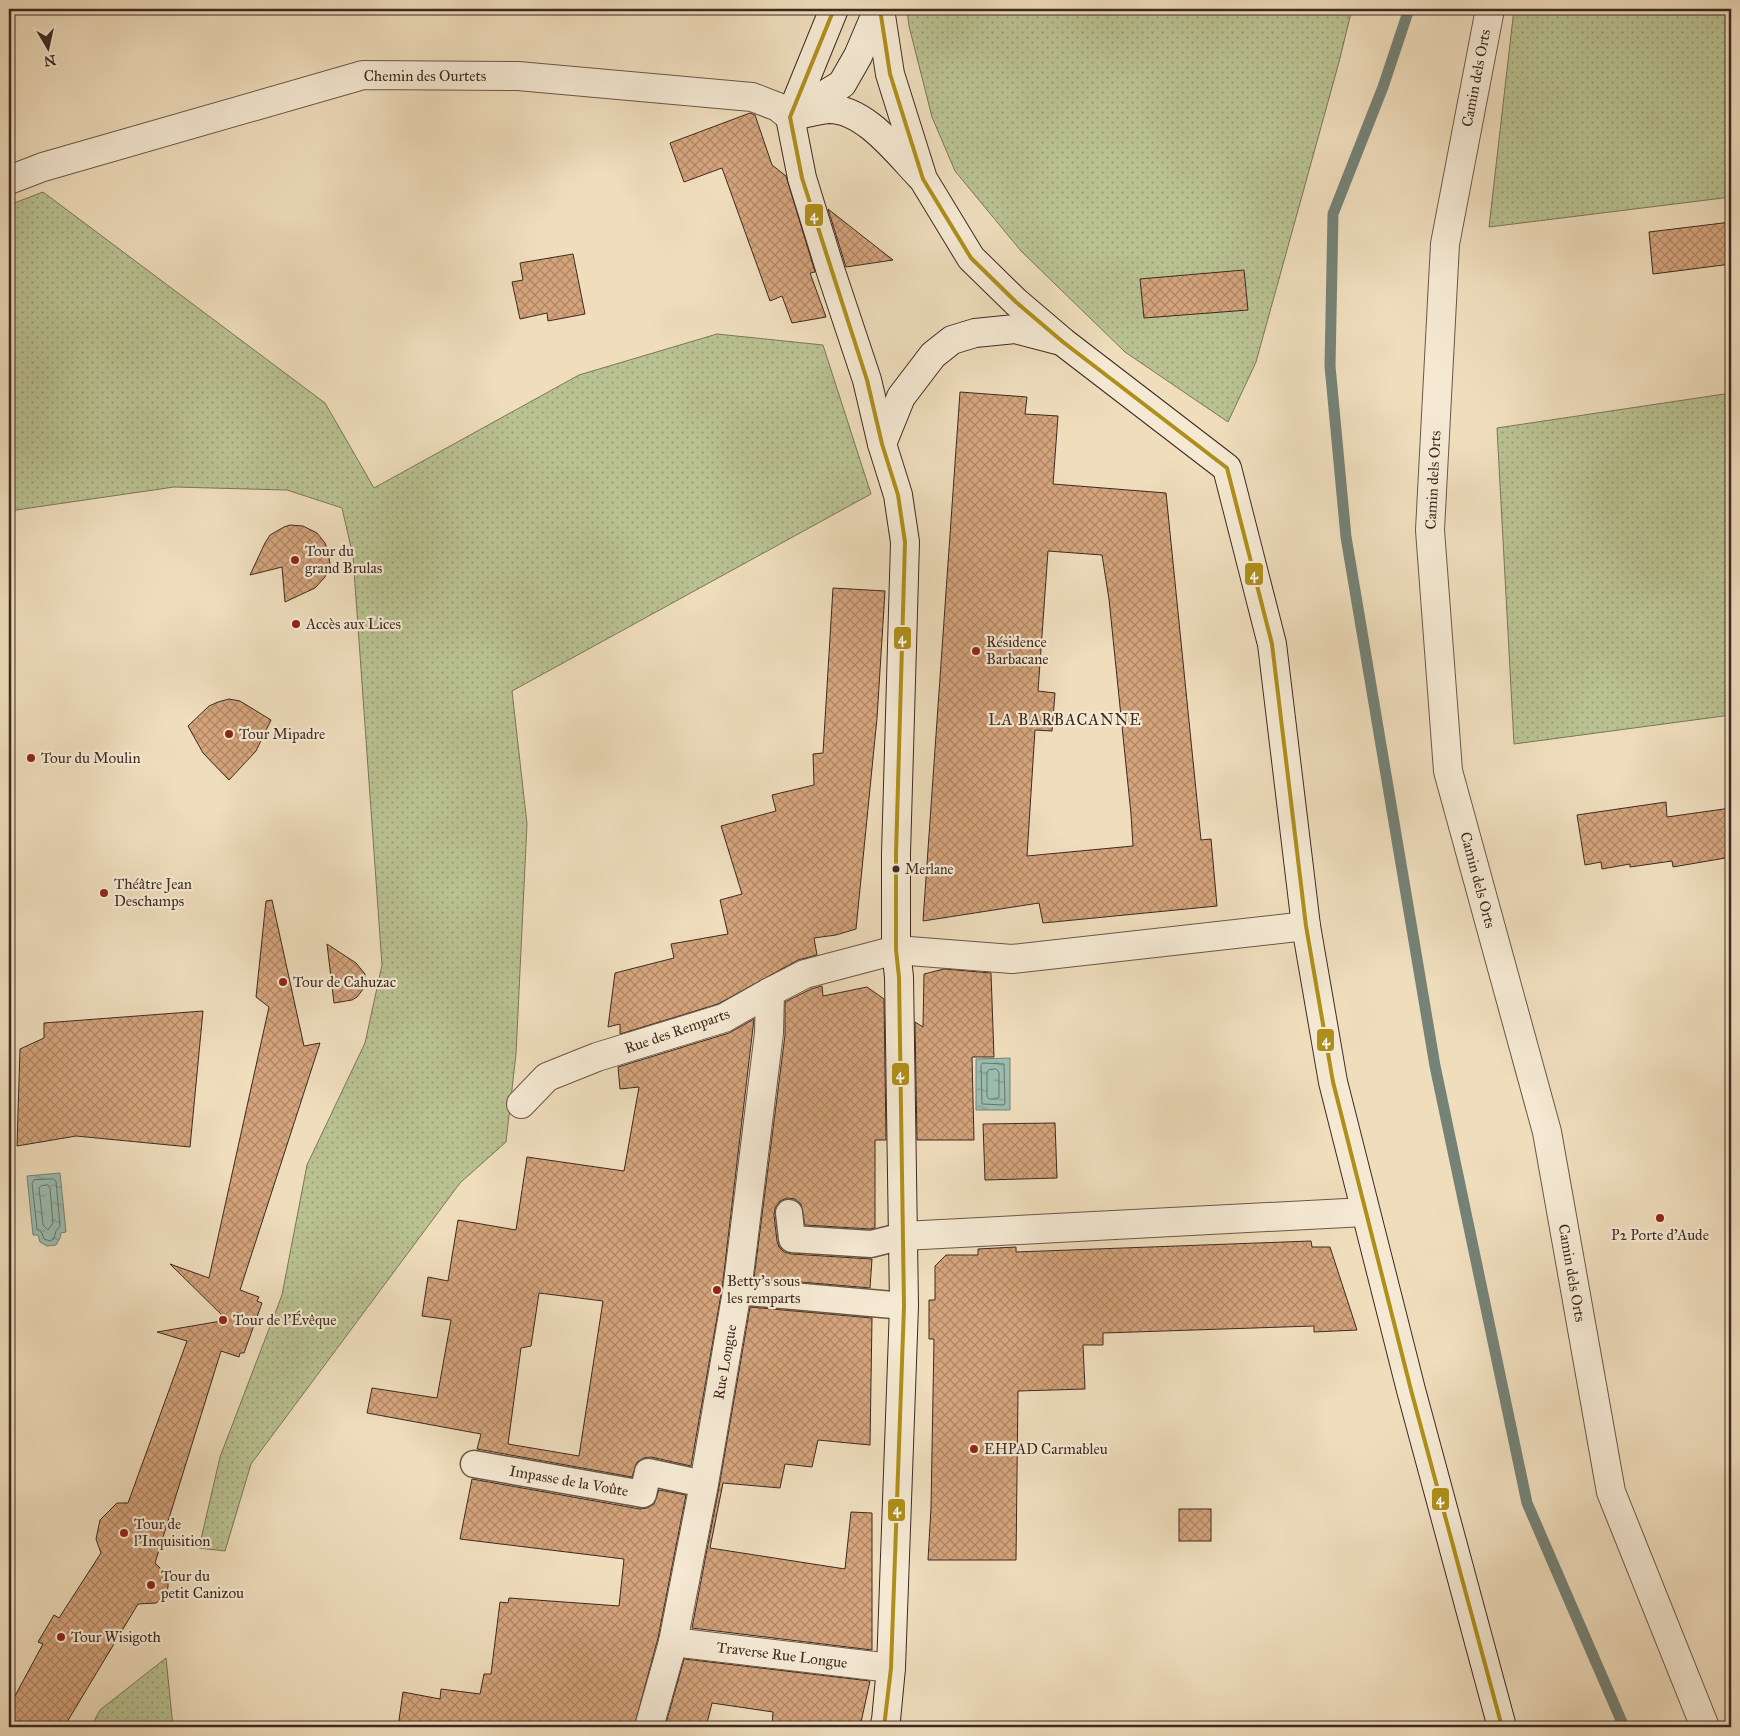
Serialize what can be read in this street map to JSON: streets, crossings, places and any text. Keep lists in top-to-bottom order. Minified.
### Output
{"streets":{"street":["Chemin des Ourtets","Camin dels Orts","Rue des Remparts","Rue Longue","Impasse de la Voûte","Traverse Rue Longue"]},"crossings":[["Rue des Remparts","Rue Longue"],["Rue Longue","Impasse de la Voûte"],["Rue Longue","Traverse Rue Longue"]],"districts":["LA BARBACANNE"],"places":["Tour du grand Brulas","Accès aux Lices","Résidence Barbacane","Tour Mipadre","Tour du Moulin","Merlane","Théâtre Jean Deschamps","Tour de Cahuzac","P2 Porte d'Aude","Betty's sous les remparts","Tour de l'Évêque","EHPAD Carmableu","Tour de l'Inquisition","Tour du petit Canizou","Tour Wisigoth"],"lines":["transit line 4"],"north":"bottom"}
